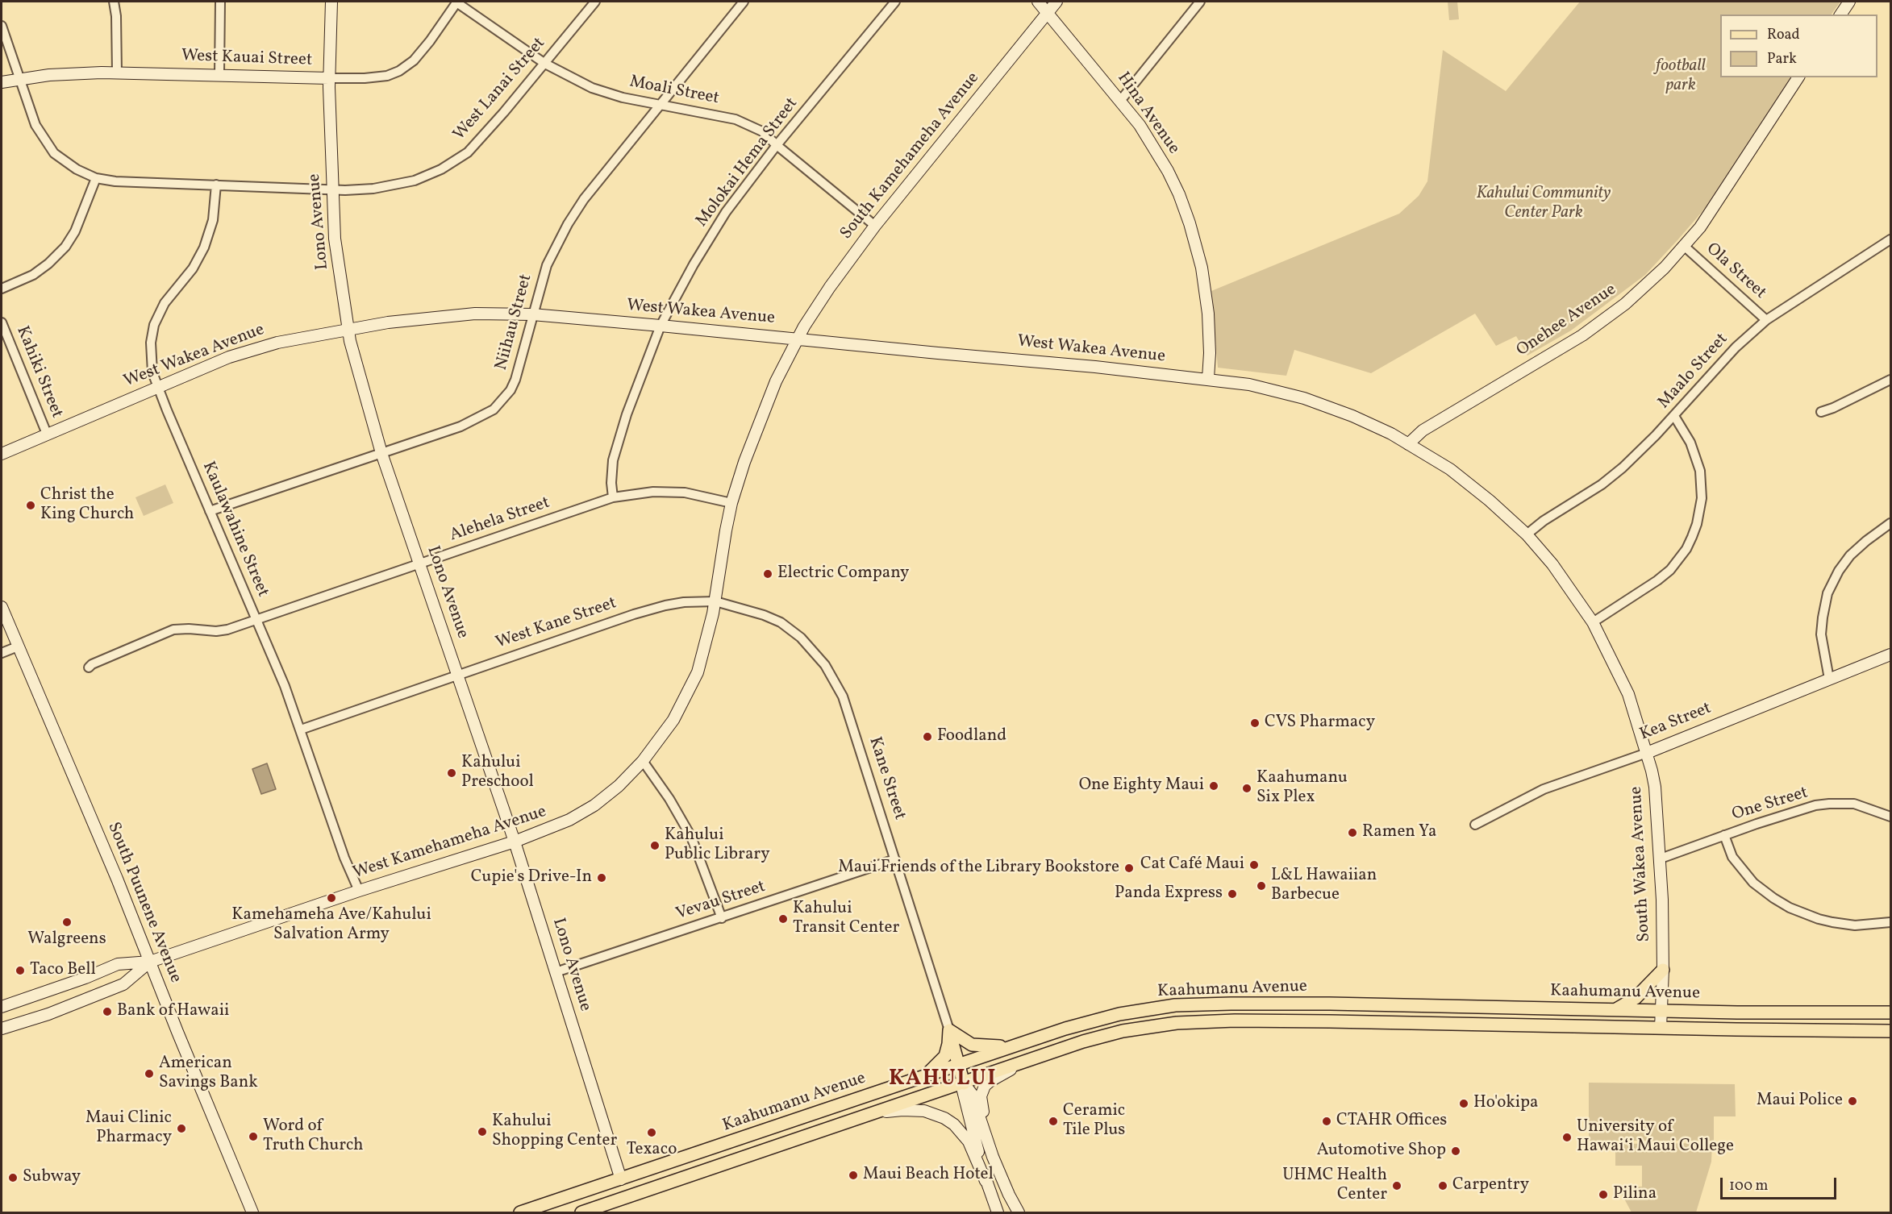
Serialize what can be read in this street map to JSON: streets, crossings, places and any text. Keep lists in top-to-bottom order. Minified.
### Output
{"streets":{"main road":["Kaahumanu Avenue"],"street":["West Kauai Street","West Lanai Street","Moali Street","Hina Avenue","South Kamehameha Avenue","Molokai Hema Street","Lono Avenue","Ola Street","West Wakea Avenue","Onehee Avenue","Niihau Street","Maalo Street","Kahiki Street","Alehela Street","Kaulawahine Street","West Kane Street","Kea Street","Kane Street","One Street","West Kamehameha Avenue","South Wakea Avenue","Vevau Street","South Puunene Avenue"]},"crossings":[["West Kauai Street","West Lanai Street"],["West Kauai Street","Moali Street"],["West Kauai Street","Lono Avenue"],["West Lanai Street","Moali Street"],["West Lanai Street","Lono Avenue"],["West Lanai Street","Kaulawahine Street"],["Moali Street","South Kamehameha Avenue"],["Moali Street","Molokai Hema Street"],["Moali Street","Niihau Street"],["Hina Avenue","South Kamehameha Avenue"],["Hina Avenue","West Wakea Avenue"],["South Kamehameha Avenue","West Wakea Avenue"],["South Kamehameha Avenue","West Kamehameha Avenue"],["Molokai Hema Street","West Wakea Avenue"],["Molokai Hema Street","Alehela Street"],["Lono Avenue","West Wakea Avenue"],["Lono Avenue","Niihau Street"],["Lono Avenue","Alehela Street"],["Lono Avenue","West Kane Street"],["Lono Avenue","West Kamehameha Avenue"],["Lono Avenue","Vevau Street"],["Lono Avenue","Kaahumanu Avenue"],["Ola Street","Onehee Avenue"],["Ola Street","Maalo Street"],["West Wakea Avenue","Onehee Avenue"],["West Wakea Avenue","Niihau Street"],["West Wakea Avenue","Kahiki Street"],["West Wakea Avenue","Kaulawahine Street"],["West Wakea Avenue","West Kamehameha Avenue"],["West Wakea Avenue","South Wakea Avenue"],["Onehee Avenue","South Wakea Avenue"],["Niihau Street","Kaulawahine Street"],["Maalo Street","South Wakea Avenue"],["Alehela Street","Kaulawahine Street"],["Alehela Street","West Kamehameha Avenue"],["Kaulawahine Street","West Kane Street"],["Kaulawahine Street","West Kamehameha Avenue"],["West Kane Street","Kane Street"],["West Kane Street","West Kamehameha Avenue"],["Kea Street","South Wakea Avenue"],["Kane Street","West Kamehameha Avenue"],["Kane Street","Vevau Street"],["One Street","South Wakea Avenue"],["West Kamehameha Avenue","South Puunene Avenue"],["South Wakea Avenue","Kaahumanu Avenue"]],"districts":["KAHULUI"],"parks":["football park","Kahului Community Center Park"],"places":["Christ the King Church","Electric Company","CVS Pharmacy","Foodland","Kahului Preschool","One Eighty Maui","Kaahumanu Six Plex","Ramen Ya","Kahului Public Library","Cat Café Maui","Maui Friends of the Library Bookstore","Cupie's Drive-In","L&L Hawaiian Barbecue","Panda Express","Kamehameha Ave/Kahului Salvation Army","Kahului Transit Center","Walgreens","Taco Bell","Bank of Hawaii","American Savings Bank","Maui Police","Ho'okipa","Ceramic Tile Plus","CTAHR Offices","Maui Clinic Pharmacy","Kahului Shopping Center","Texaco","Word of Truth Church","University of Hawai‘i Maui College","Automotive Shop","Maui Beach Hotel","Subway","UHMC Health Center","Carpentry","Pilina"],"legend":["Road","Park"],"scale_bar":"100 m"}
